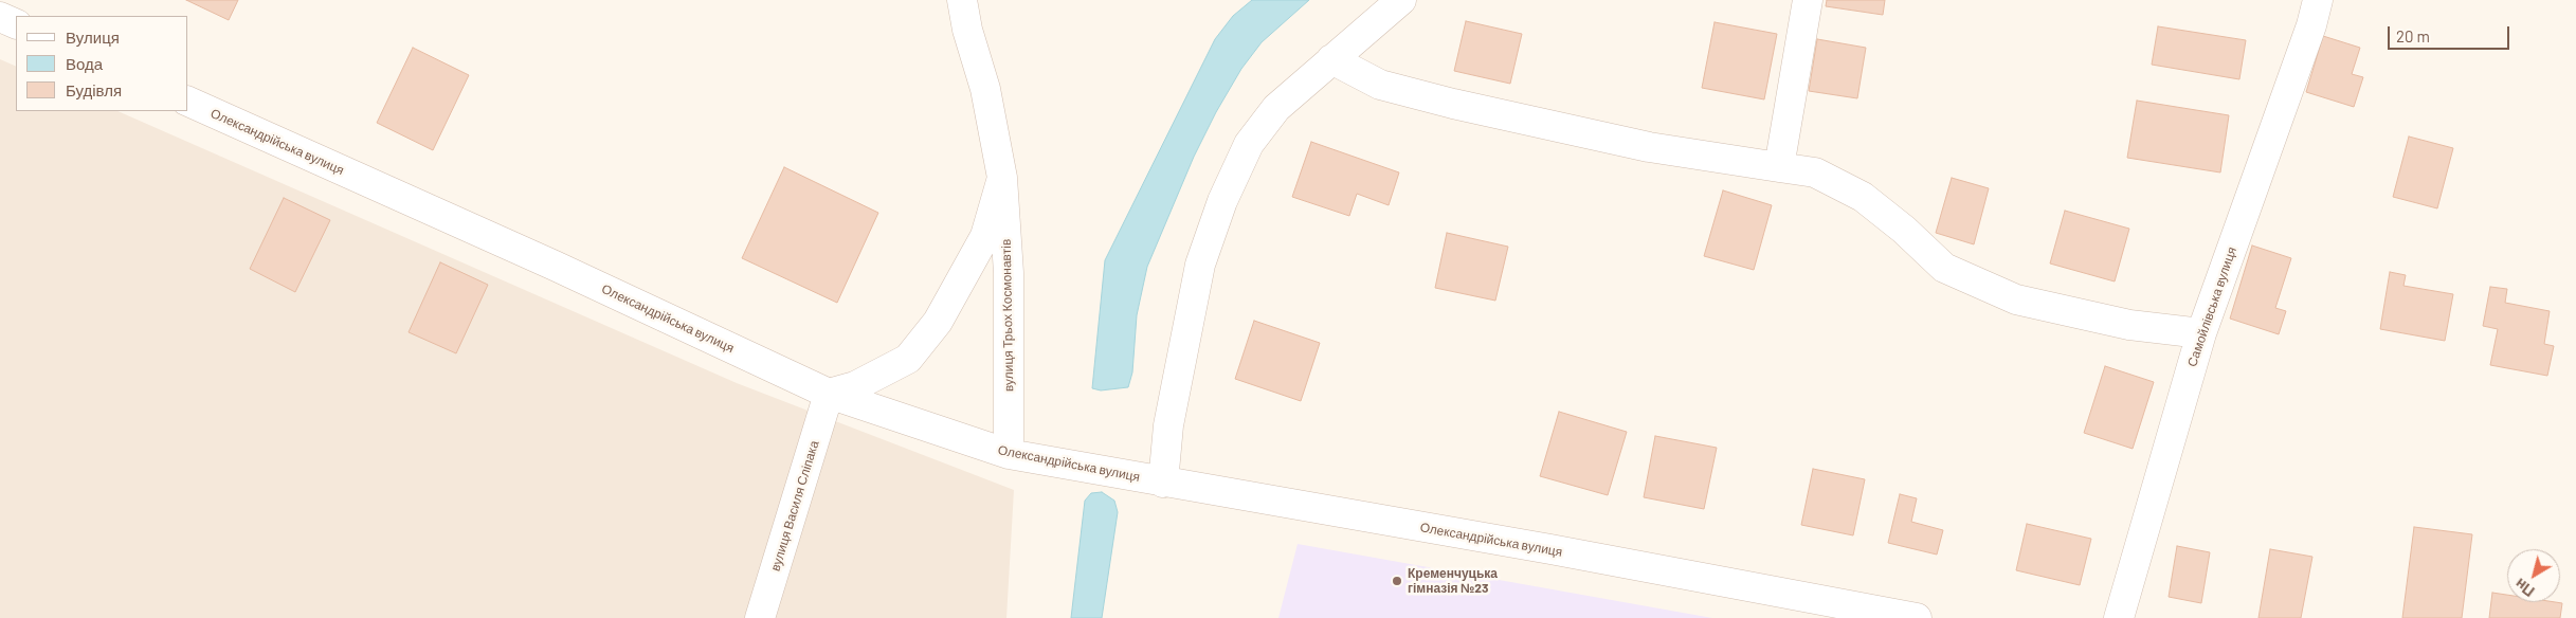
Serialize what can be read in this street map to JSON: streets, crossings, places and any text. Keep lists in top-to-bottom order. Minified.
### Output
{"streets":{"street":["Олександрійська вулиця","Самойлівська вулиця","вулиця Трьох Космонавтів","вулиця Василя Сліпака"]},"crossings":[["Олександрійська вулиця","вулиця Трьох Космонавтів"],["Олександрійська вулиця","вулиця Василя Сліпака"],["вулиця Трьох Космонавтів","вулиця Василя Сліпака"]],"places":["Кременчуцька гімназія №23"],"legend":["Вулиця","Вода","Будівля"],"scale_bar":"20 m","north":"bottom left"}
